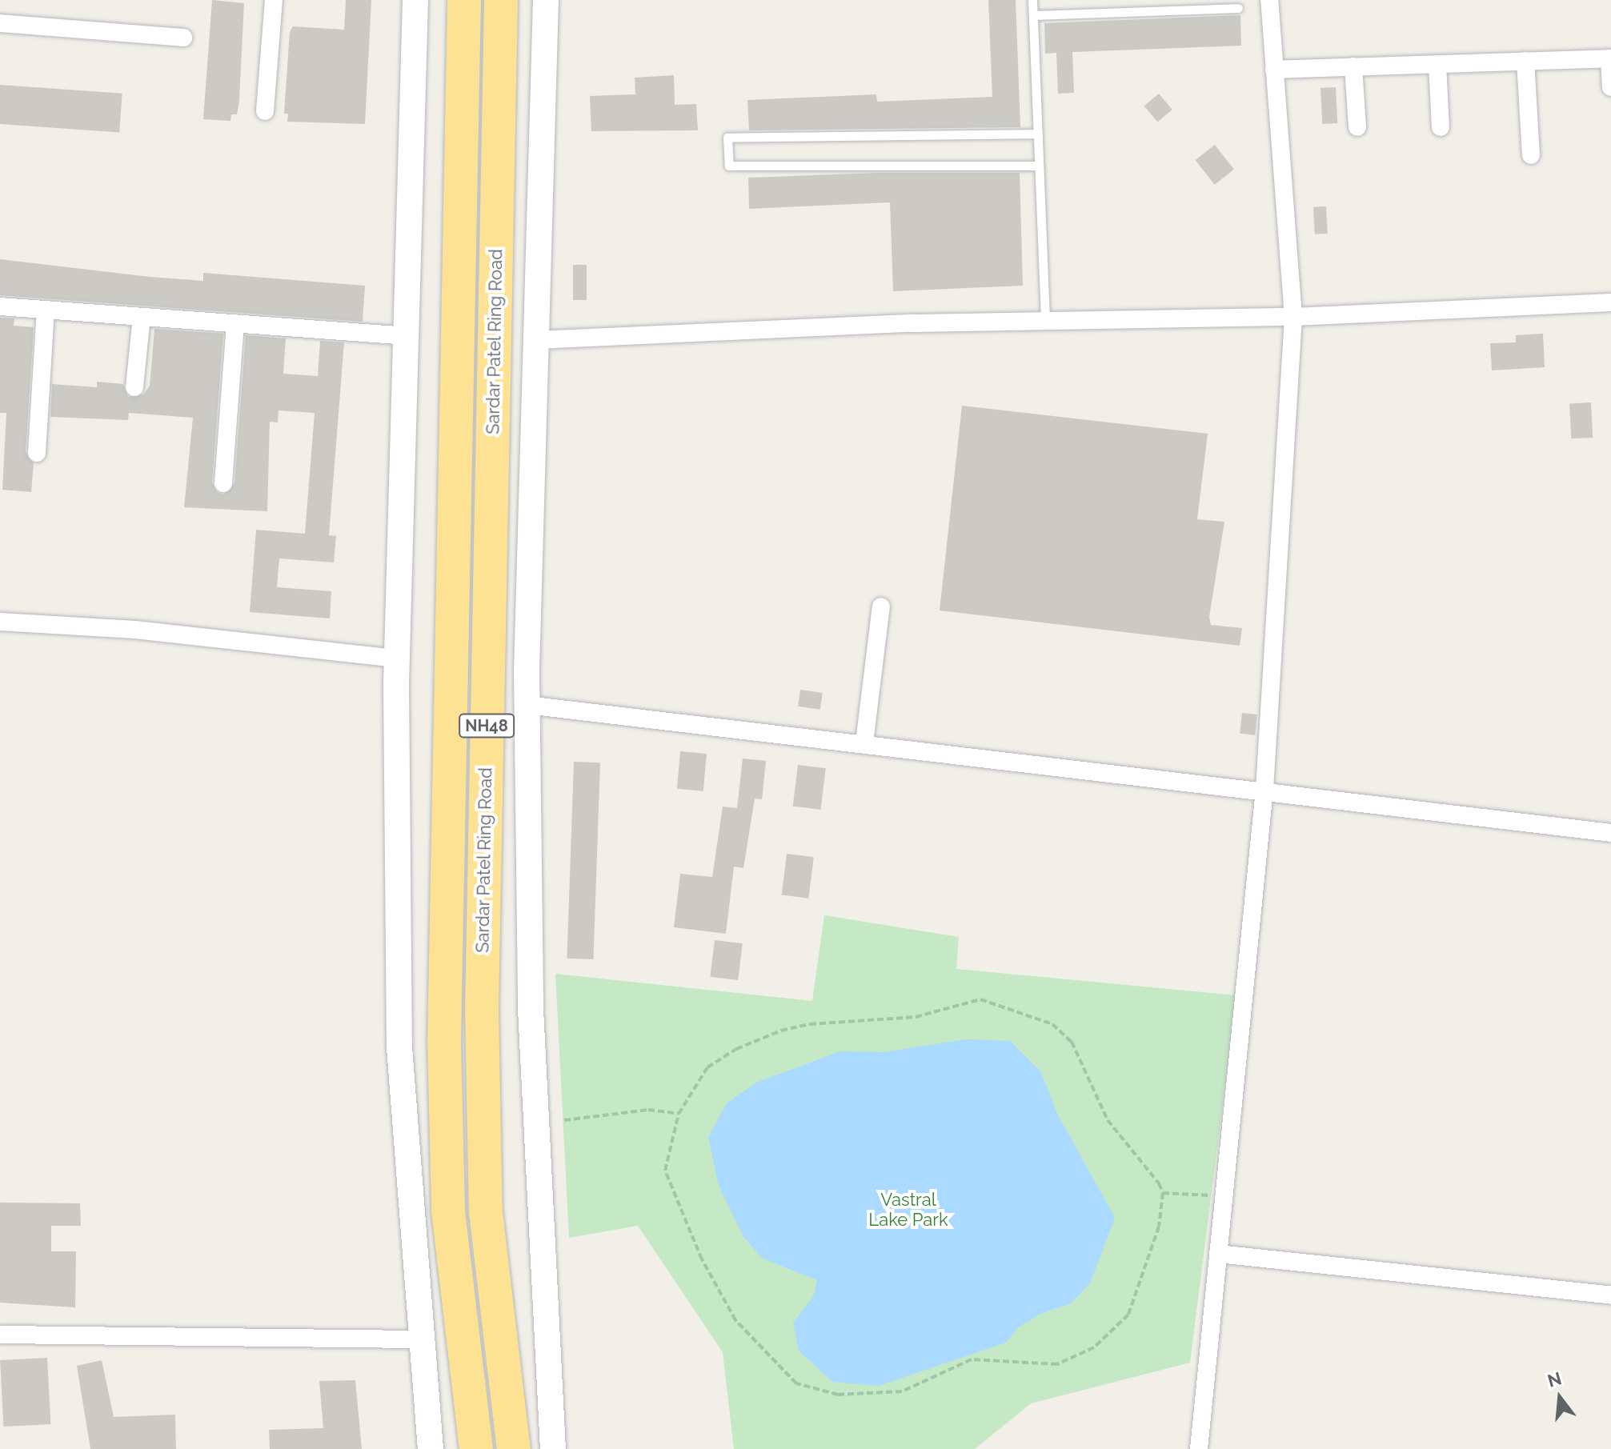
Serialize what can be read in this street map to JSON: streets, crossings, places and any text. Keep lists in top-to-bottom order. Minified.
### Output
{"streets":{"highway":["Sardar Patel Ring Road","NH48"]},"parks":["Vastral Lake Park"],"north":"top"}
